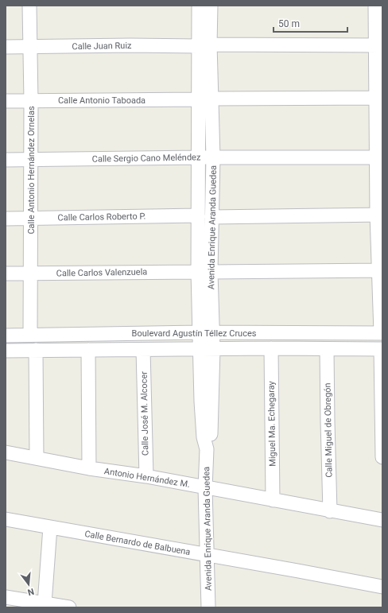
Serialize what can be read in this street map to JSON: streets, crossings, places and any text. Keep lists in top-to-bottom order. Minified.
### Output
{"streets":{"street":["Calle Juan Ruiz","Calle Antonio Taboada","Calle Sergio Cano Meléndez","Calle Antonio Hernández Ornelas","Calle Carlos Roberto P.","Avenida Enrique Aranda Guedea","Calle Carlos Valenzuela","Boulevard Agustín Téllez Cruces","Calle José M. Alcocer","Miguel Ma. Echegaray","Calle Miguel de Obregón","Antonio Hernández M.","Calle Bernardo de Balbuena"]},"crossings":[["Calle Juan Ruiz","Calle Antonio Hernández Ornelas"],["Calle Juan Ruiz","Avenida Enrique Aranda Guedea"],["Calle Antonio Taboada","Calle Antonio Hernández Ornelas"],["Calle Antonio Taboada","Avenida Enrique Aranda Guedea"],["Calle Sergio Cano Meléndez","Calle Antonio Hernández Ornelas"],["Calle Sergio Cano Meléndez","Avenida Enrique Aranda Guedea"],["Calle Antonio Hernández Ornelas","Calle Carlos Roberto P."],["Calle Antonio Hernández Ornelas","Calle Carlos Valenzuela"],["Calle Antonio Hernández Ornelas","Boulevard Agustín Téllez Cruces"],["Calle Carlos Roberto P.","Avenida Enrique Aranda Guedea"],["Avenida Enrique Aranda Guedea","Calle Carlos Valenzuela"],["Avenida Enrique Aranda Guedea","Boulevard Agustín Téllez Cruces"],["Avenida Enrique Aranda Guedea","Antonio Hernández M."],["Avenida Enrique Aranda Guedea","Calle Bernardo de Balbuena"],["Boulevard Agustín Téllez Cruces","Calle José M. Alcocer"],["Boulevard Agustín Téllez Cruces","Miguel Ma. Echegaray"],["Boulevard Agustín Téllez Cruces","Calle Miguel de Obregón"],["Calle José M. Alcocer","Antonio Hernández M."],["Miguel Ma. Echegaray","Antonio Hernández M."],["Calle Miguel de Obregón","Antonio Hernández M."]],"scale_bar":"50 m","north":"bottom"}
